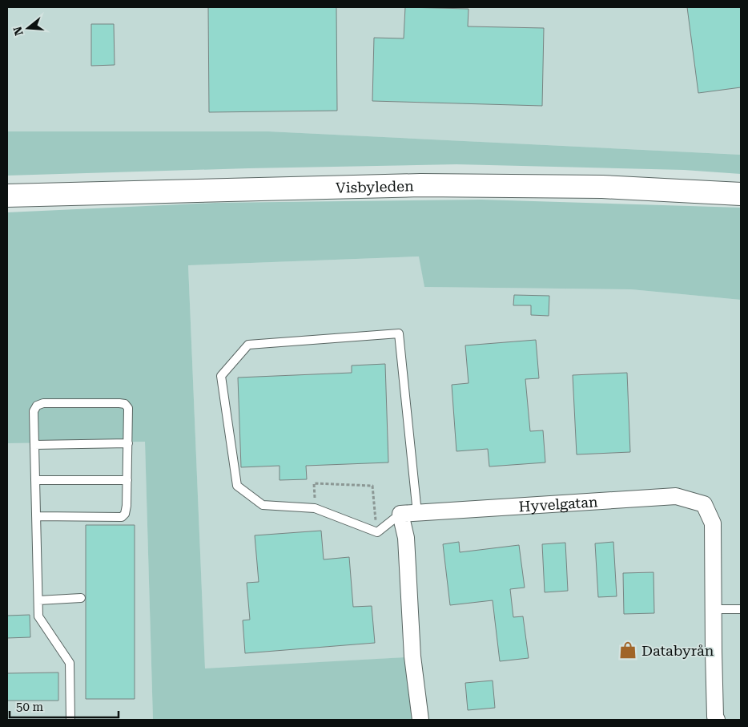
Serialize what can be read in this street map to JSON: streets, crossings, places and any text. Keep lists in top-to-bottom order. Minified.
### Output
{"streets":{"main road":["Visbyleden"],"street":["Hyvelgatan"]},"places":{"shop":["Databyrån"]},"scale_bar":"50 m","north":"left"}
